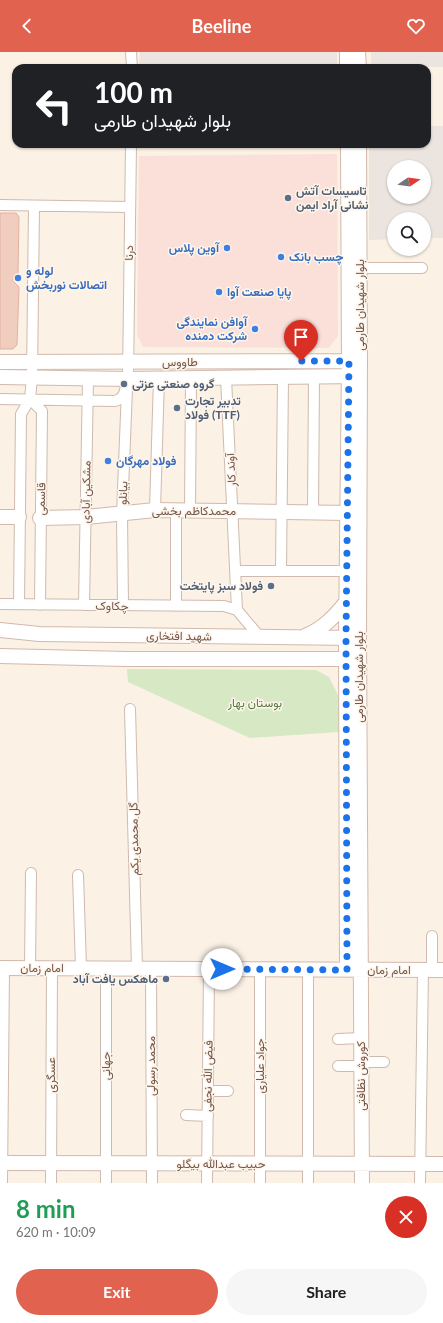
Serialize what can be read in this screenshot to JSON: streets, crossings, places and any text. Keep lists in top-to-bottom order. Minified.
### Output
{"streets":{"main road":["بلوار شهیدان طارمی","طاووس","محمدکاظم بخشی","شهید افتخاری","امام زمان","کوروش نظافتی","حبیب عبدالله بیگلو"],"street":["درنا","آوند کار","مشکین آبادی","بیانلو","قاسمی","چکاوک","گل محمدی یکم","جهانی","محمد رسولی","جواد علیاری","عسگری","فیض الله نجفی"]},"crossings":[["درنا","طاووس"],["درنا","بیانلو"],["بلوار شهیدان طارمی","طاووس"],["بلوار شهیدان طارمی","محمدکاظم بخشی"],["بلوار شهیدان طارمی","شهید افتخاری"],["بلوار شهیدان طارمی","امام زمان"],["بلوار شهیدان طارمی","کوروش نظافتی"],["طاووس","آوند کار"],["طاووس","مشکین آبادی"],["طاووس","بیانلو"],["طاووس","قاسمی"],["آوند کار","محمدکاظم بخشی"],["آوند کار","چکاوک"],["مشکین آبادی","محمدکاظم بخشی"],["مشکین آبادی","چکاوک"],["بیانلو","محمدکاظم بخشی"],["بیانلو","چکاوک"],["قاسمی","محمدکاظم بخشی"],["قاسمی","چکاوک"],["گل محمدی یکم","امام زمان"],["امام زمان","جهانی"],["امام زمان","محمد رسولی"],["امام زمان","جواد علیاری"],["امام زمان","عسگری"],["امام زمان","فیض الله نجفی"],["امام زمان","کوروش نظافتی"],["جهانی","حبیب عبدالله بیگلو"],["محمد رسولی","حبیب عبدالله بیگلو"],["جواد علیاری","حبیب عبدالله بیگلو"],["عسگری","حبیب عبدالله بیگلو"],["فیض الله نجفی","حبیب عبدالله بیگلو"],["کوروش نظافتی","حبیب عبدالله بیگلو"]],"parks":["بوستان بهار"],"places":["تاسیسات آتش نشانی آراد ایمن","آوین پلاس","چسب بانک","لوله و اتصالات نوربخش","پایا صنعت آوا","آوافن نمایندگی شرکت دمنده","گروه صنعتی عزتی","تدبیر تجارت فولاد (TTF)","فولاد مهرگان","فولاد سبز پایتخت","ماهکس یافت آباد"],"north":"right","page":{"header":"Beeline","turn":["100 m","بلوار شهیدان طارمی"],"heading":["8 min","620 m · 10:09"],"buttons":["Exit","Share"]}}
